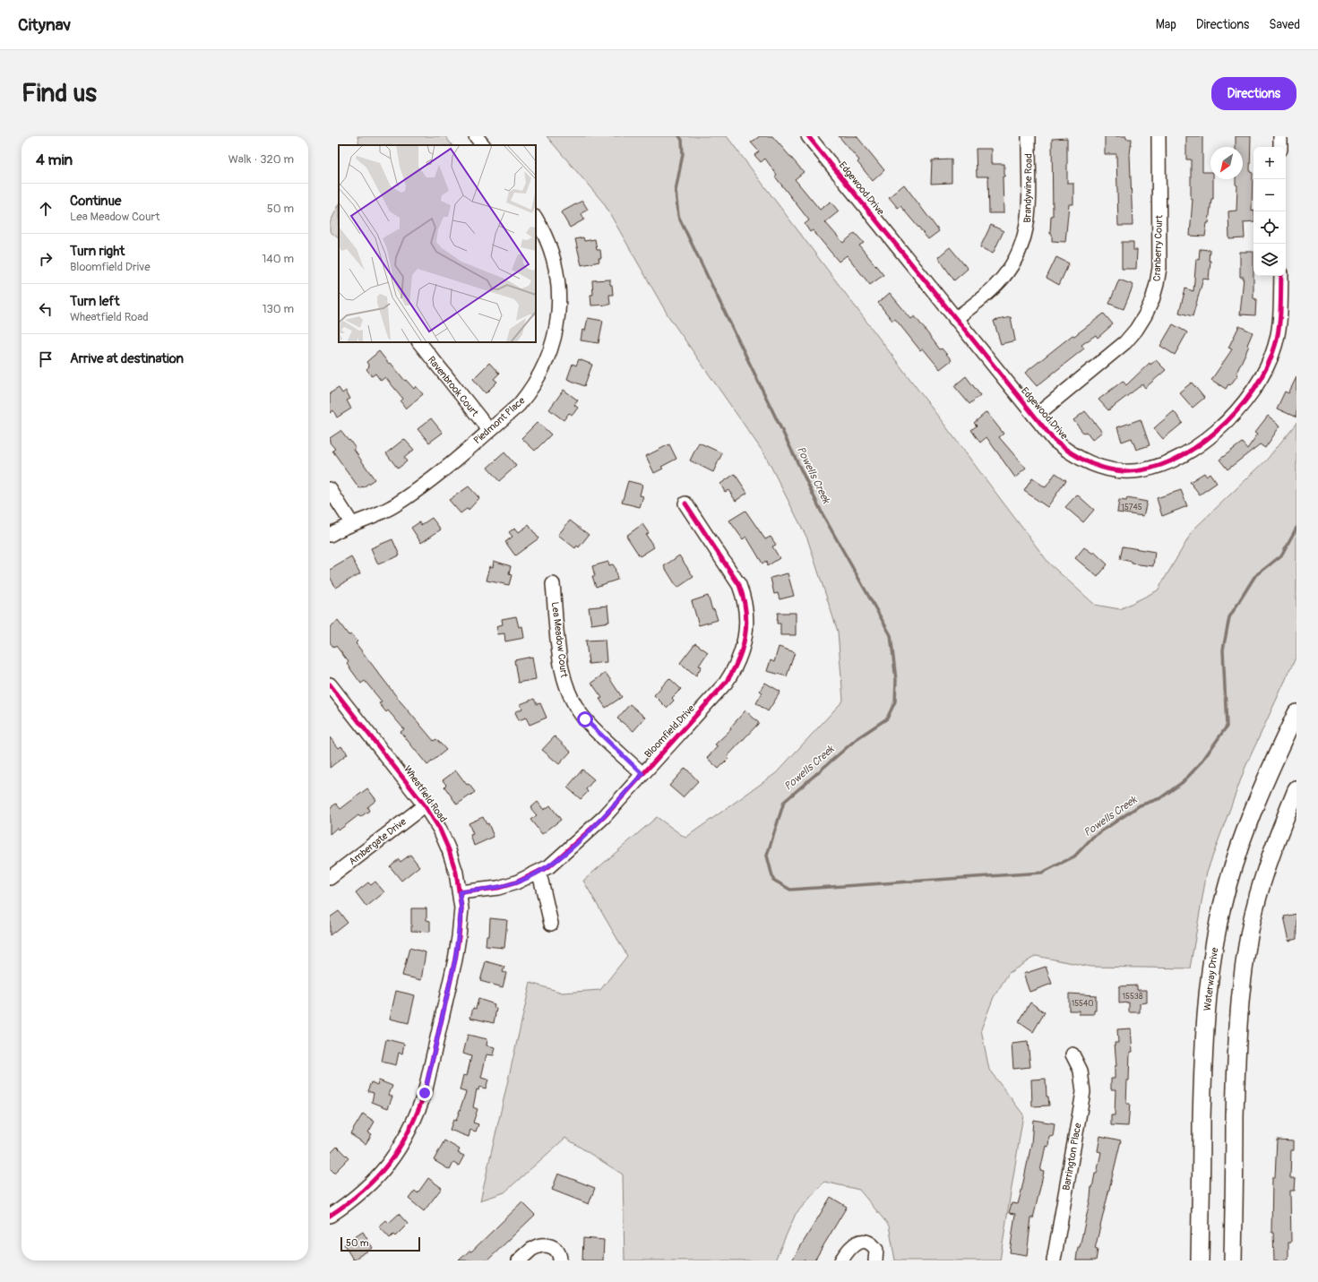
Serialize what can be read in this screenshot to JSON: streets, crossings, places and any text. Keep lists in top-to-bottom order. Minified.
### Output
{"streets":{"main road":["Waterway Drive"],"street":["Edgewood Drive","Brandywine Road","Cranberry Court","Ravenbrook Court","Piedmont Place","Lea Meadow Court","Bloomfield Drive","Wheatfield Road","Ambergate Drive","Barrington Place"]},"crossings":[["Edgewood Drive","Brandywine Road"],["Edgewood Drive","Cranberry Court"],["Ravenbrook Court","Piedmont Place"],["Lea Meadow Court","Bloomfield Drive"],["Bloomfield Drive","Wheatfield Road"],["Wheatfield Road","Ambergate Drive"]],"water":["Powells Creek"],"house_numbers":["15745","15538","15540"],"scale_bar":"50 m","north":"bottom left","page":{"header":"Citynav","nav":["Map","Directions","Saved"],"buttons":"Directions","title":"Find us","heading":["4 min","Walk · 320 m"],"map_buttons":["+","−"],"list":[["Continue","Lea Meadow Court","50 m"],["Turn right","Bloomfield Drive","140 m"],["Turn left","Wheatfield Road","130 m"],"Arrive at destination"],"scale":"50 m"}}
